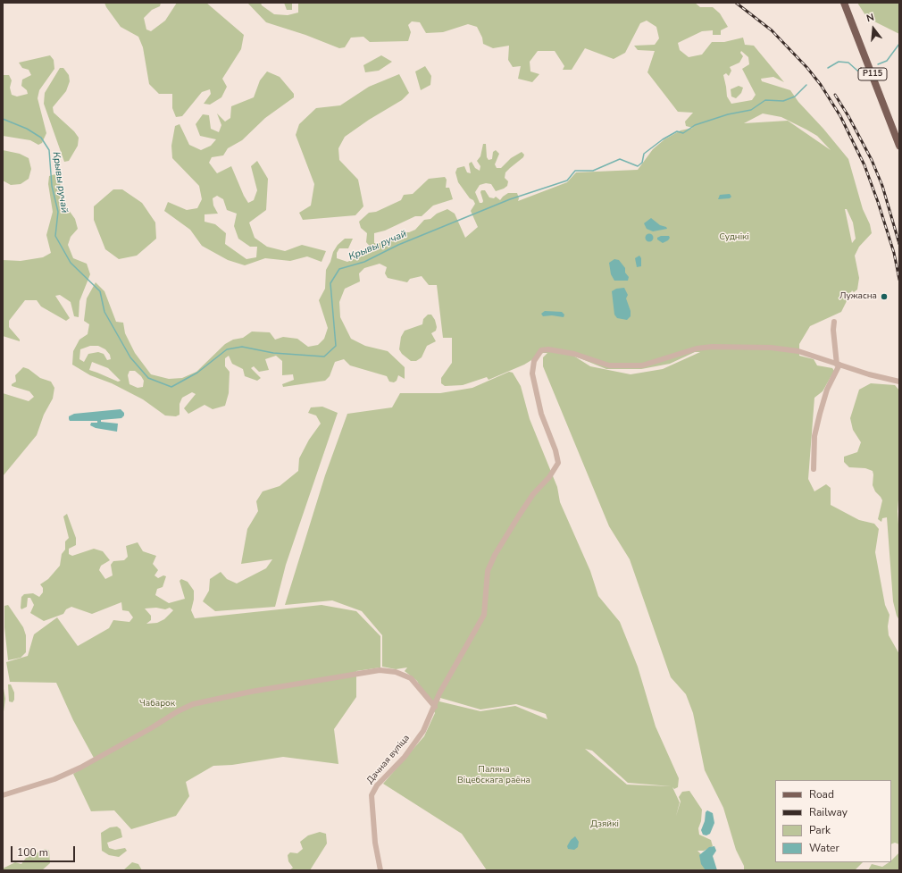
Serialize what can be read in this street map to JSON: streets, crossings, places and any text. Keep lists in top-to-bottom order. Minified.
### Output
{"streets":{"main road":["Р115"],"street":["Дачная вуліца"]},"water":["Крывы ручай"],"parks":["Суднікі","Чабарок","Паляна Віцебскага раёна","Дзяйкі"],"places":["Лужасна"],"legend":["Road","Railway","Park","Water"],"scale_bar":"100 m","north":"top"}
